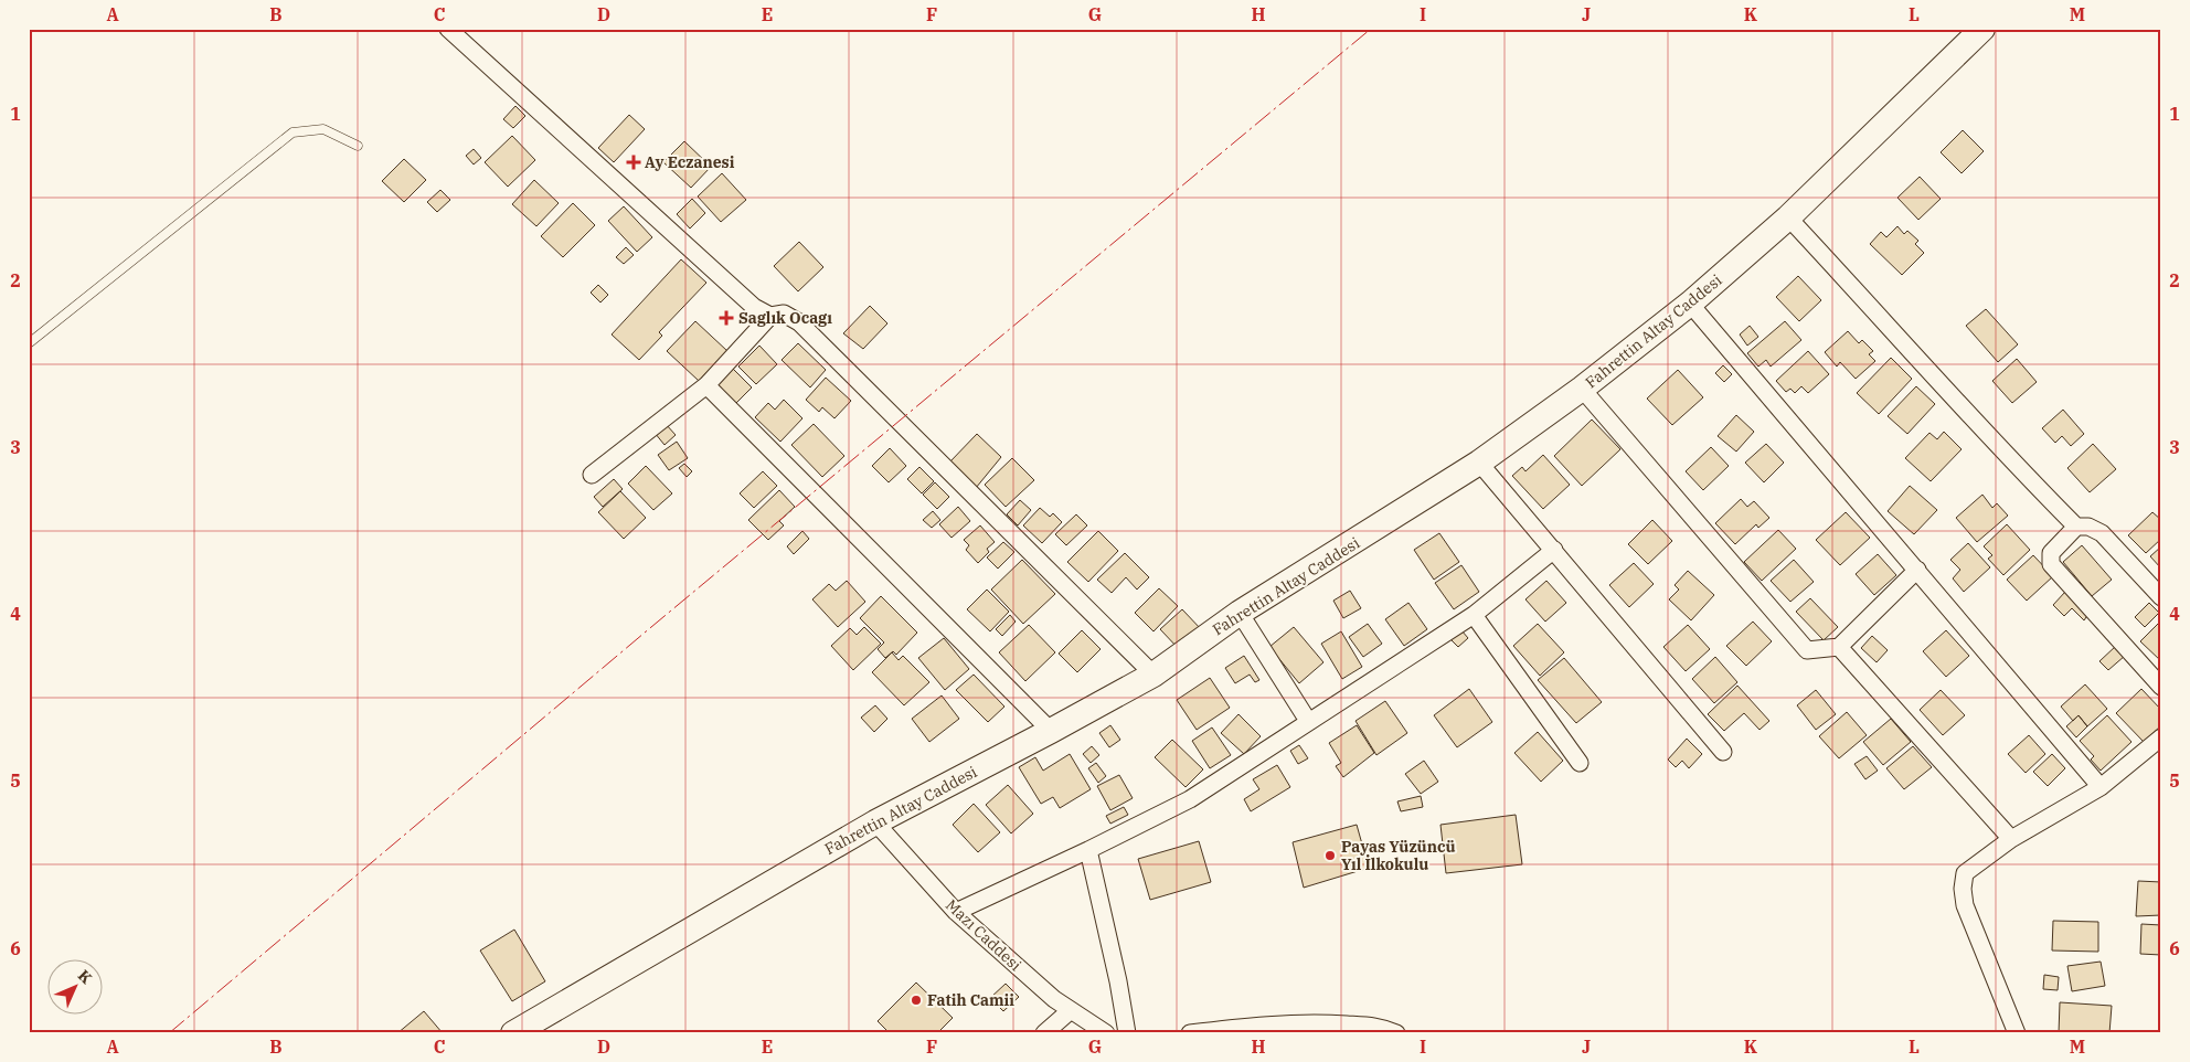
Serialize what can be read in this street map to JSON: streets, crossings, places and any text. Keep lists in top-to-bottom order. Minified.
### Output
{"streets":{"street":["Fahrettin Altay Caddesi","Mazı Caddesi"]},"crossings":[["Fahrettin Altay Caddesi","Mazı Caddesi"]],"places":{"health":["Ay Eczanesi","Saglık Ocagı"],"other":["Payas Yüzüncü Yıl İlkokulu","Fatih Camii"]},"north":"top right","grid":{"columns":["A","B","C","D","E","F","G","H","I","J","K","L","M"],"rows":["1","2","3","4","5","6"]}}
